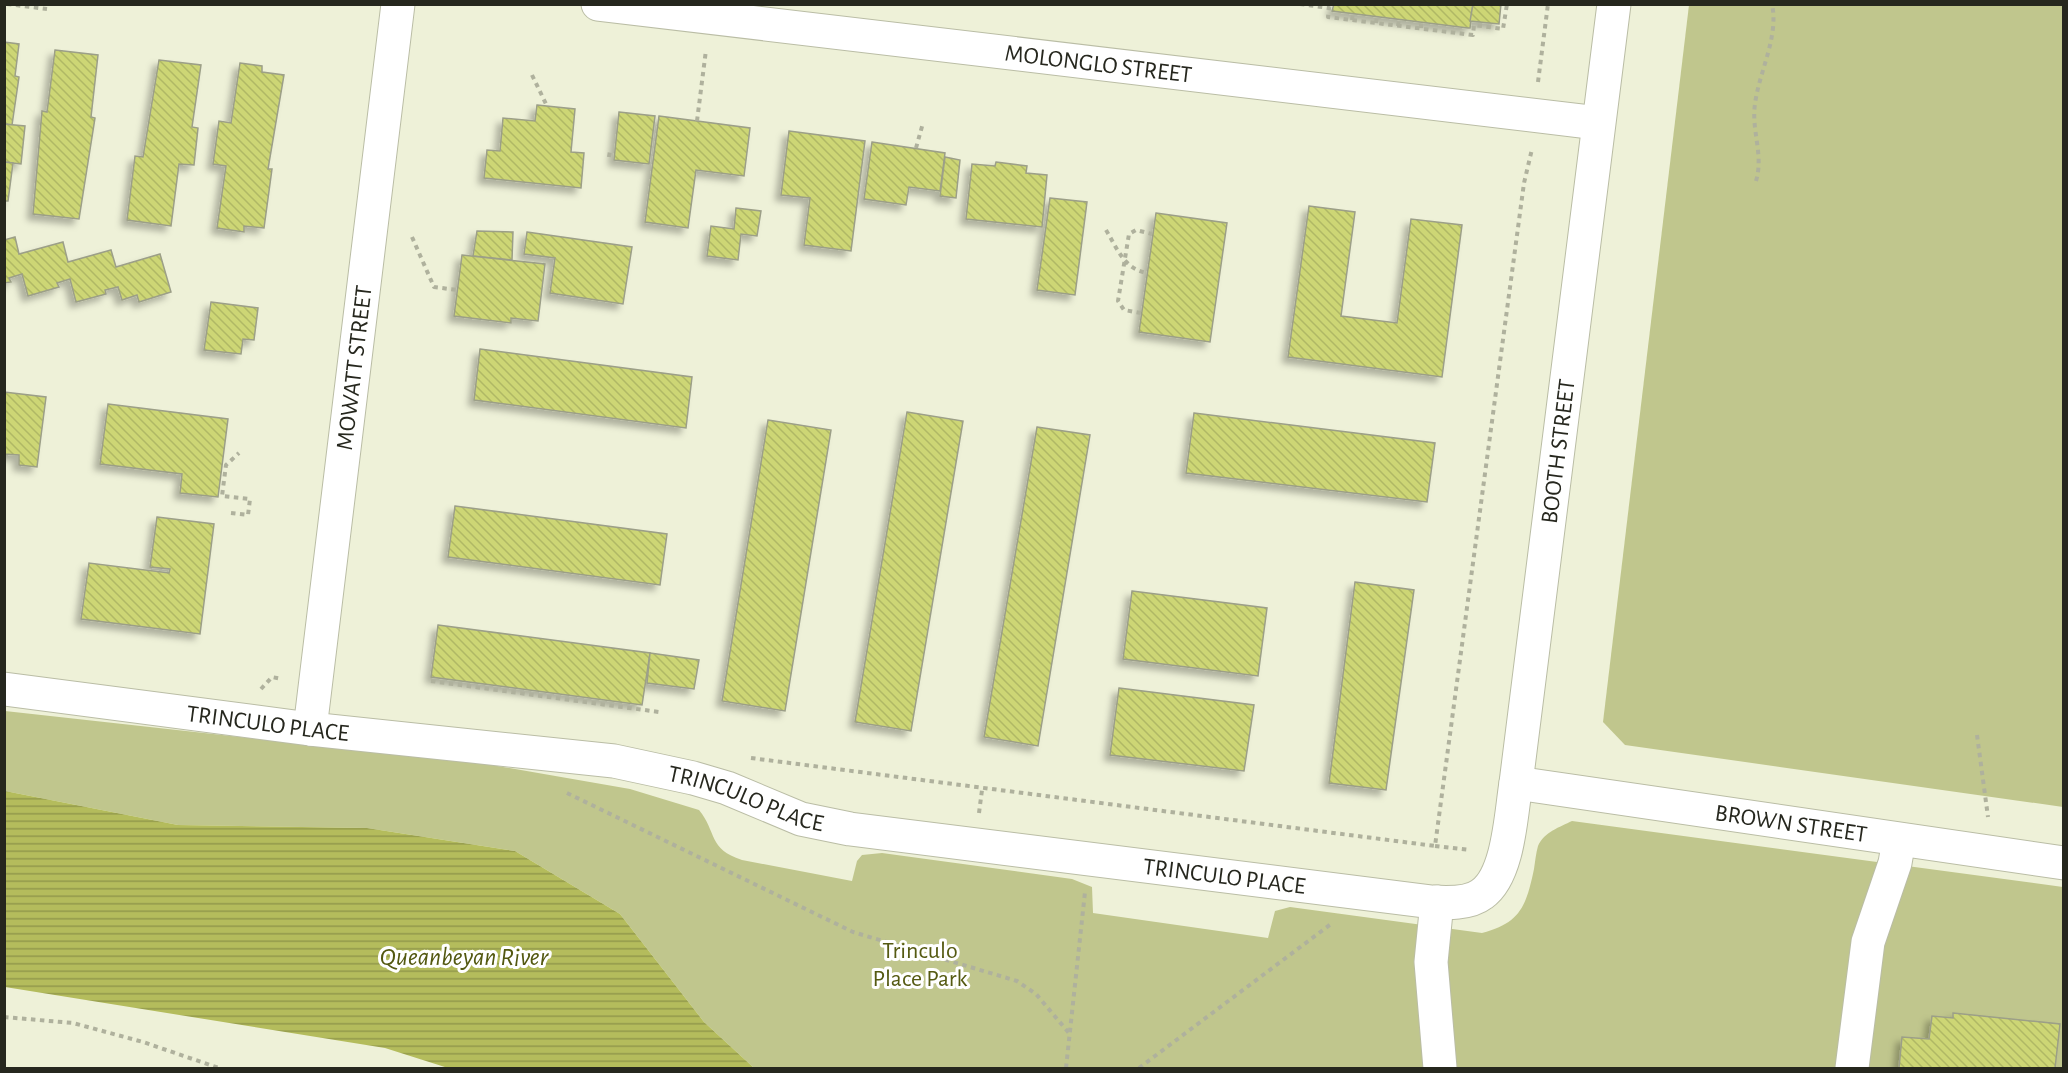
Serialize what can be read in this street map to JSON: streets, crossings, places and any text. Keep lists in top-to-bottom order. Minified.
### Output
{"streets":{"street":["MOLONGLO STREET","MOWATT STREET","BOOTH STREET","TRINCULO PLACE","BROWN STREET"]},"crossings":[["MOLONGLO STREET","BOOTH STREET"],["MOWATT STREET","TRINCULO PLACE"],["BOOTH STREET","TRINCULO PLACE"],["BOOTH STREET","BROWN STREET"]],"water":["Queanbeyan River"],"parks":["Trinculo Place Park"]}
